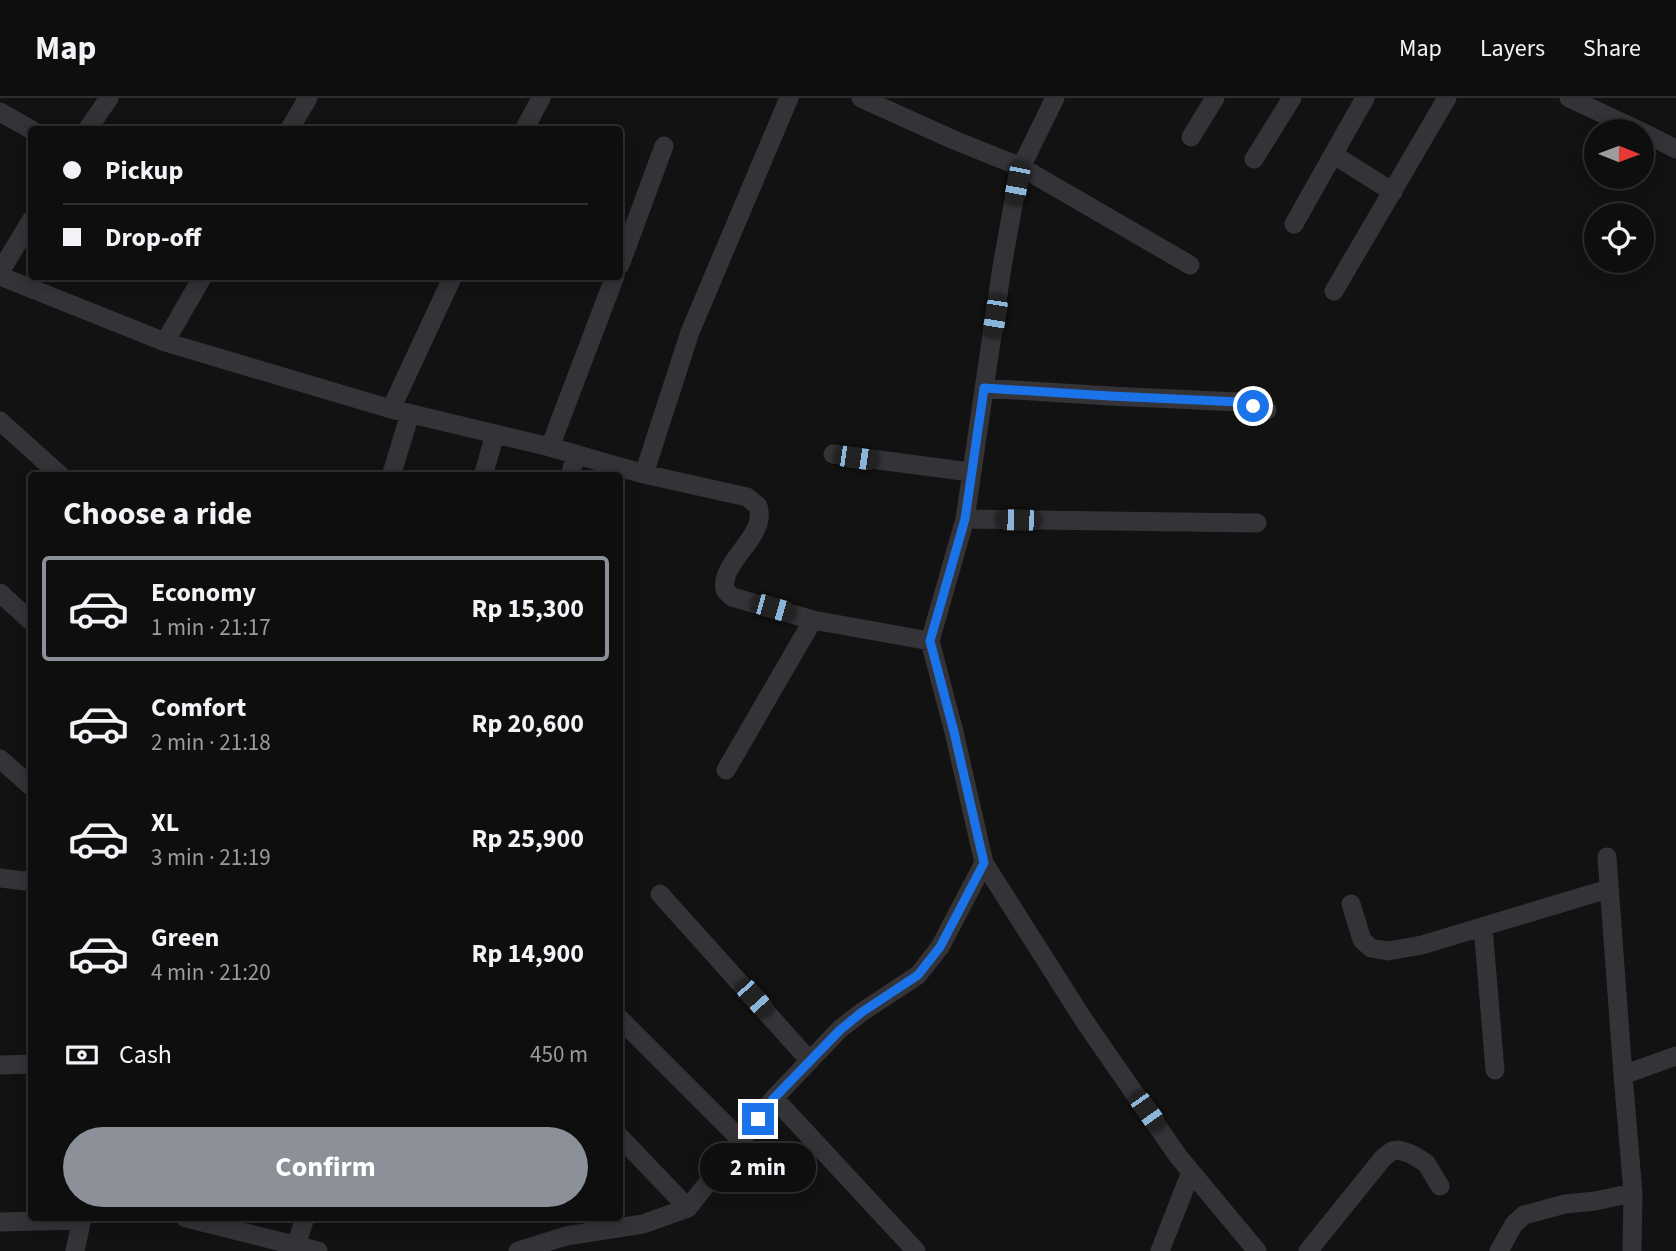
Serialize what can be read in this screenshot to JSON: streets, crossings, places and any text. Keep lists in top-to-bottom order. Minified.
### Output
{"north":"right","page":{"header":"Map","nav":["Map","Layers","Share"],"banner":["Pickup","Drop-off"],"heading":"Choose a ride","list":[{"name":"Economy","note":"1 min · 21:17","value":"Rp 15,300"},{"name":"Comfort","note":"2 min · 21:18","value":"Rp 20,600"},{"name":"XL","note":"3 min · 21:19","value":"Rp 25,900"},{"name":"Green","note":"4 min · 21:20","value":"Rp 14,900"}],"pay":["Cash","450 m"],"buttons":"Confirm","bubble":"2 min"}}
